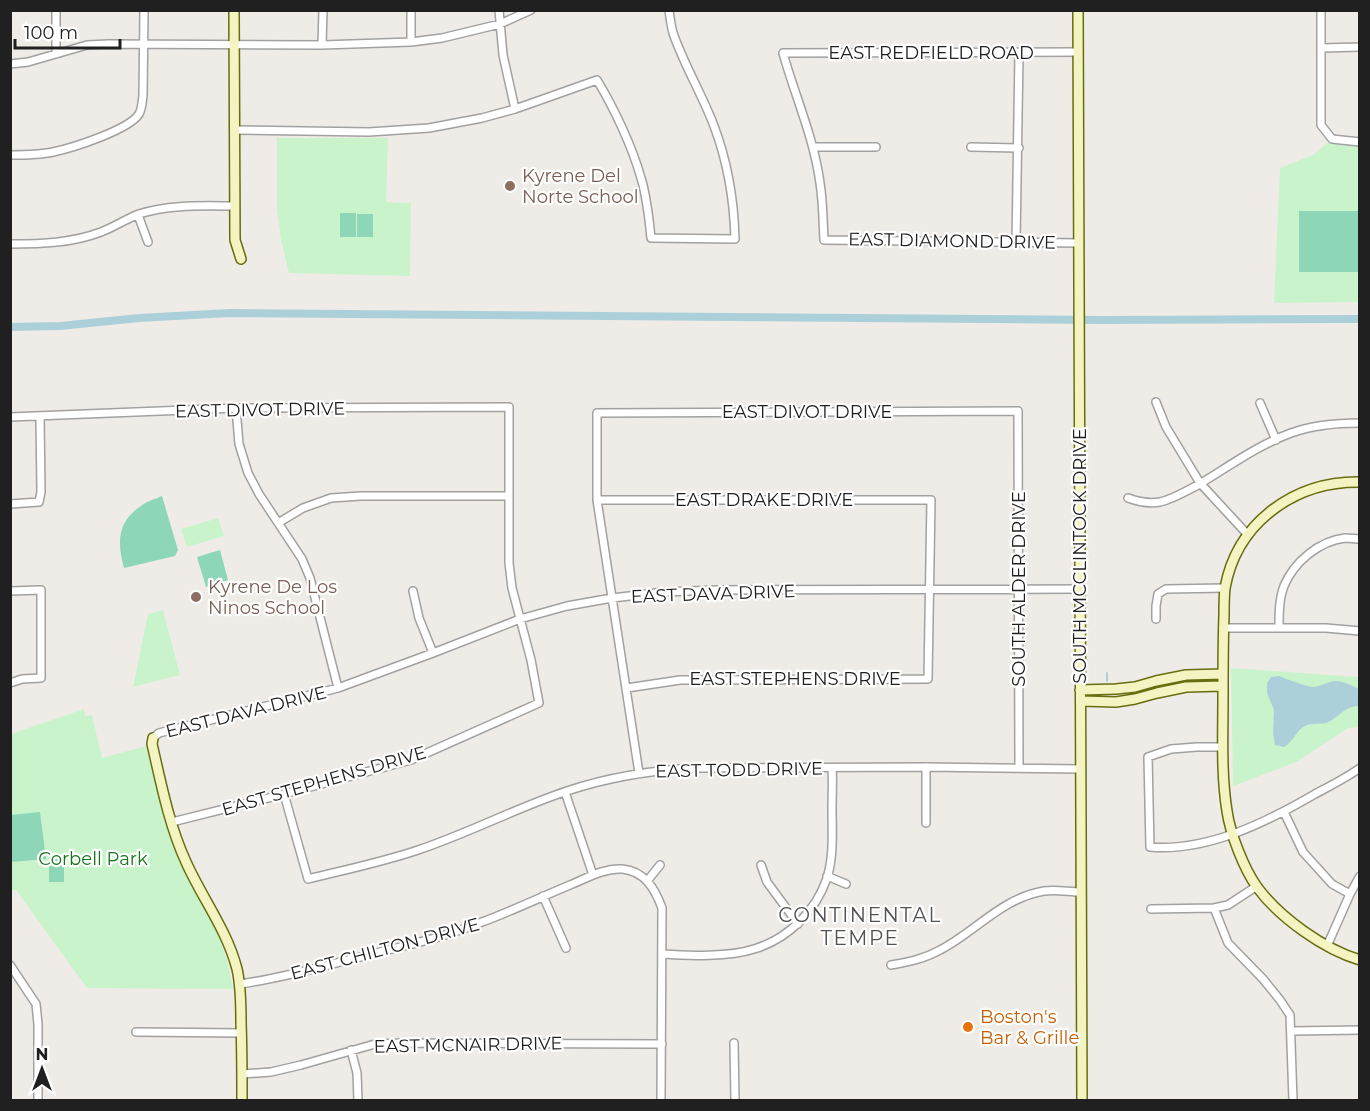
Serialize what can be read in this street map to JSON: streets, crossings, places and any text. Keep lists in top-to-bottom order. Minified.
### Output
{"streets":{"street":["EAST REDFIELD ROAD","EAST DIAMOND DRIVE","EAST DIVOT DRIVE","EAST DRAKE DRIVE","SOUTH MCCLINTOCK DRIVE","SOUTH ALDER DRIVE","EAST DAVA DRIVE","EAST STEPHENS DRIVE","EAST TODD DRIVE","EAST CHILTON DRIVE","EAST MCNAIR DRIVE"]},"crossings":[["EAST REDFIELD ROAD","EAST DIAMOND DRIVE"],["EAST REDFIELD ROAD","SOUTH MCCLINTOCK DRIVE"],["EAST DIAMOND DRIVE","SOUTH MCCLINTOCK DRIVE"],["EAST DIVOT DRIVE","EAST DRAKE DRIVE"],["EAST DIVOT DRIVE","SOUTH ALDER DRIVE"],["EAST DRAKE DRIVE","EAST DAVA DRIVE"],["EAST DRAKE DRIVE","EAST STEPHENS DRIVE"],["SOUTH MCCLINTOCK DRIVE","EAST DAVA DRIVE"],["SOUTH MCCLINTOCK DRIVE","EAST TODD DRIVE"],["SOUTH ALDER DRIVE","EAST DAVA DRIVE"],["SOUTH ALDER DRIVE","EAST TODD DRIVE"],["EAST DAVA DRIVE","EAST STEPHENS DRIVE"],["EAST STEPHENS DRIVE","EAST TODD DRIVE"]],"districts":["CONTINENTAL TEMPE"],"parks":["Corbell Park"],"places":["Kyrene Del Norte School","Kyrene De Los Ninos School","Boston's Bar & Grille"],"scale_bar":"100 m","north":"top"}
